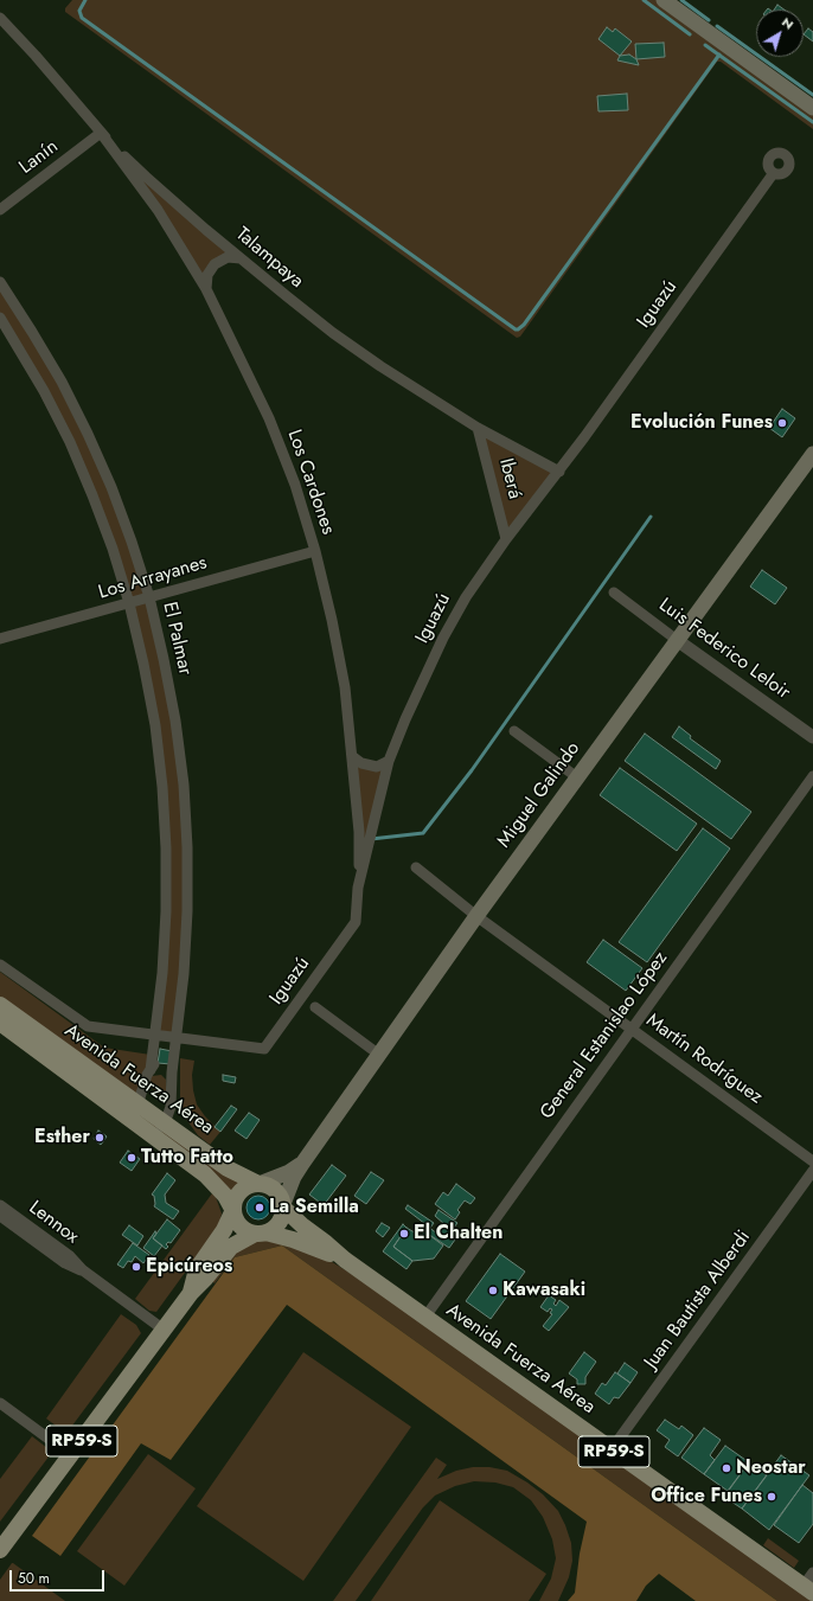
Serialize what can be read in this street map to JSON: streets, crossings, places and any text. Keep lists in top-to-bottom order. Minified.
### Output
{"streets":{"main road":["Miguel Galindo","Avenida Fuerza Aérea","RP59-S"],"street":["Lanín","Talampaya","Iguazú","Iberá","Los Cardones","Los Arrayanes","El Palmar","Luis Federico Leloir","General Estanislao López","Martín Rodríguez","Lennox","Juan Bautista Alberdi"]},"crossings":[["Lanín","Talampaya"],["Lanín","Los Cardones"],["Talampaya","Iguazú"],["Talampaya","Iberá"],["Talampaya","Los Cardones"],["Iguazú","Iberá"],["Iguazú","Los Cardones"],["Iguazú","El Palmar"],["Los Cardones","Los Arrayanes"],["Los Arrayanes","El Palmar"],["El Palmar","Avenida Fuerza Aérea"],["Luis Federico Leloir","Miguel Galindo"],["Miguel Galindo","Martín Rodríguez"],["Miguel Galindo","Avenida Fuerza Aérea"],["Miguel Galindo","RP59-S"],["General Estanislao López","Martín Rodríguez"],["General Estanislao López","Avenida Fuerza Aérea"],["Avenida Fuerza Aérea","Juan Bautista Alberdi"],["Avenida Fuerza Aérea","RP59-S"],["Lennox","RP59-S"]],"places":["Evolución Funes","Esther","Tutto Fatto","La Semilla","El Chalten","Epicúreos","Kawasaki","Neostar","Office Funes"],"scale_bar":"50 m","north":"top right"}
